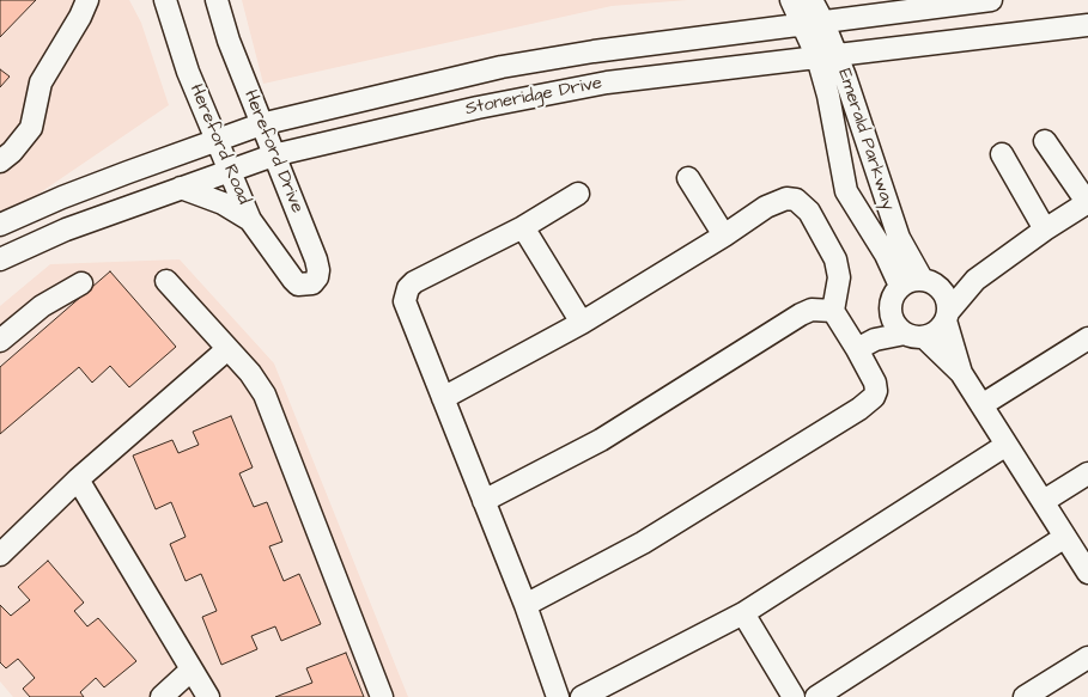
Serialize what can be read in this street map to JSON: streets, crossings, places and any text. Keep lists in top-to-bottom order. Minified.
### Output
{"streets":{"street":["Stoneridge Drive","Emerald Parkway","Hereford Road","Hereford Drive"]},"crossings":[["Stoneridge Drive","Emerald Parkway"],["Stoneridge Drive","Hereford Road"],["Stoneridge Drive","Hereford Drive"],["Hereford Road","Hereford Drive"]]}
